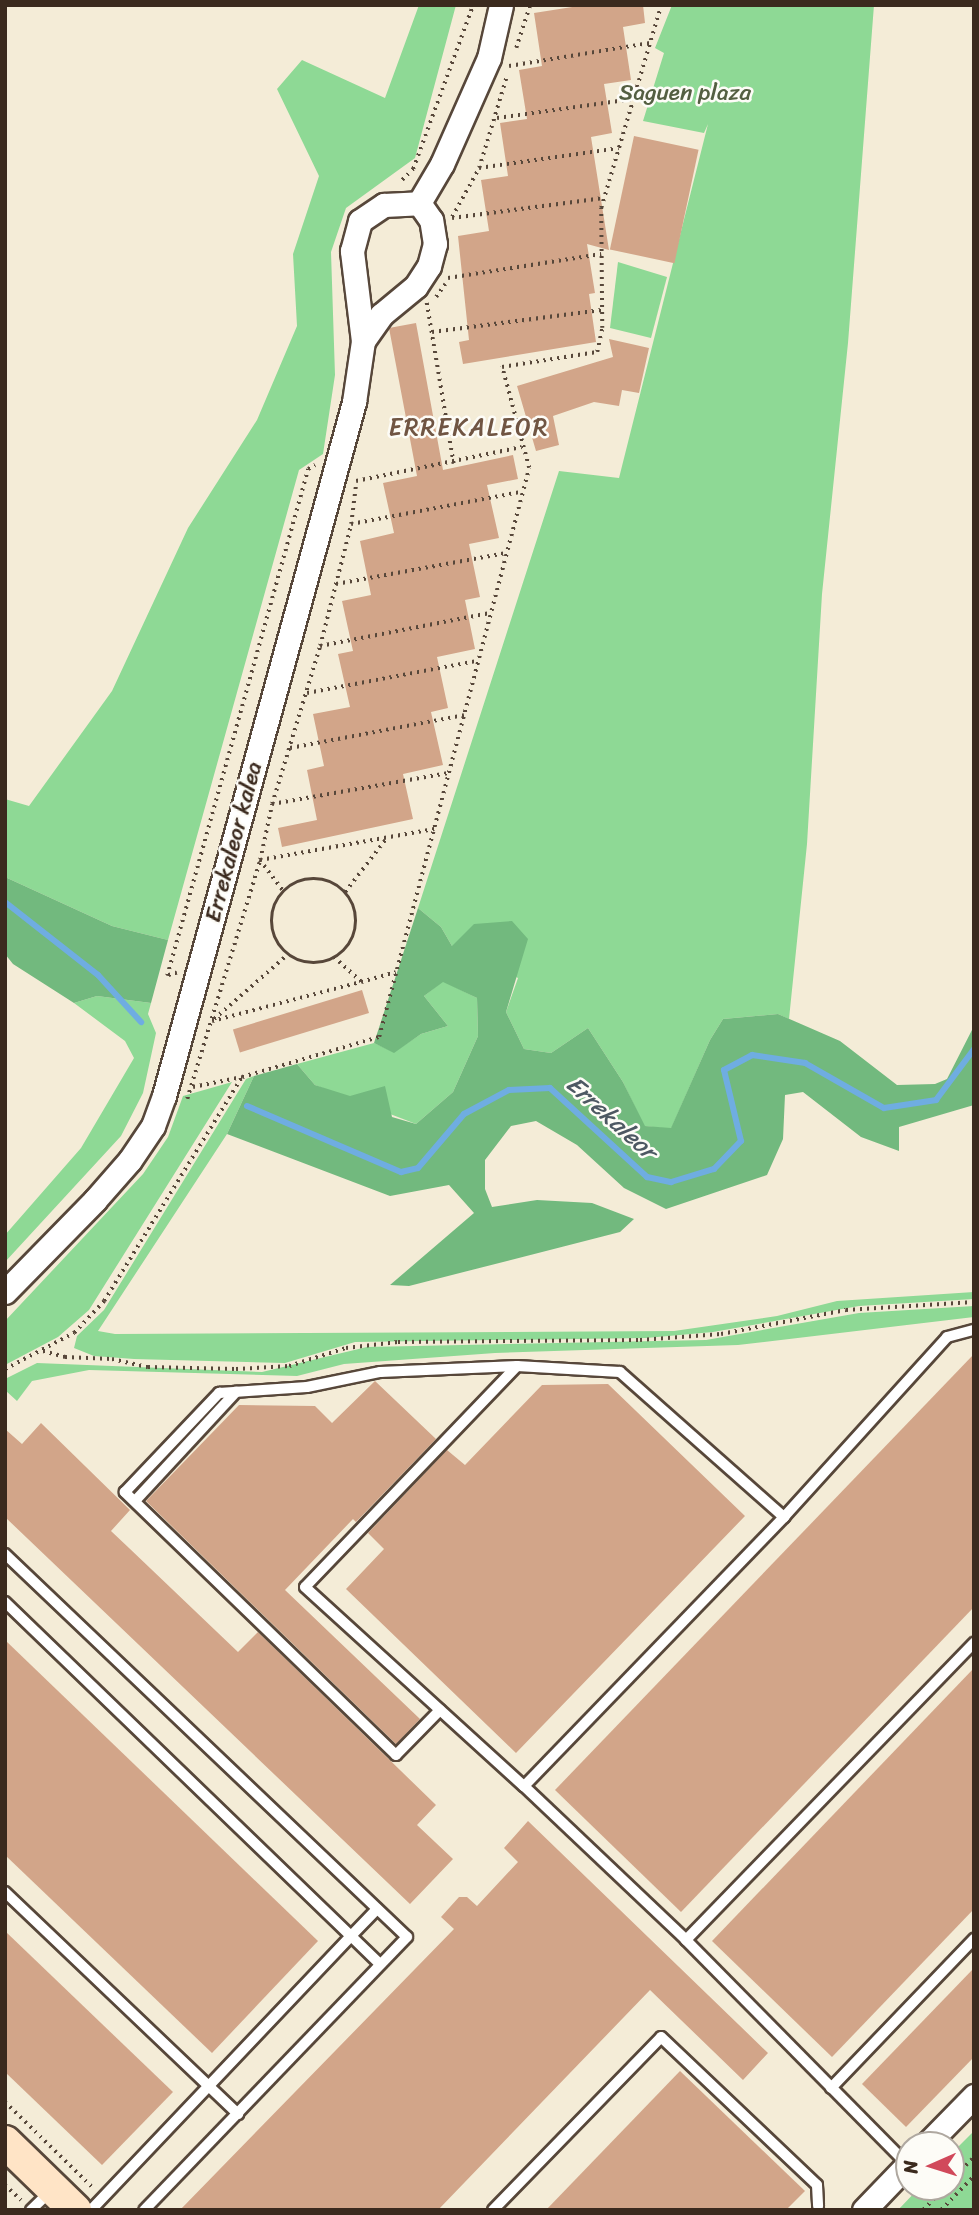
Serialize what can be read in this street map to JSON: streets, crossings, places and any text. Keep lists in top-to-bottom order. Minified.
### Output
{"streets":{"street":["Errekaleor kalea"]},"districts":["ERREKALEOR"],"water":["Errekaleor"],"parks":["Saguen plaza"],"north":"left"}
